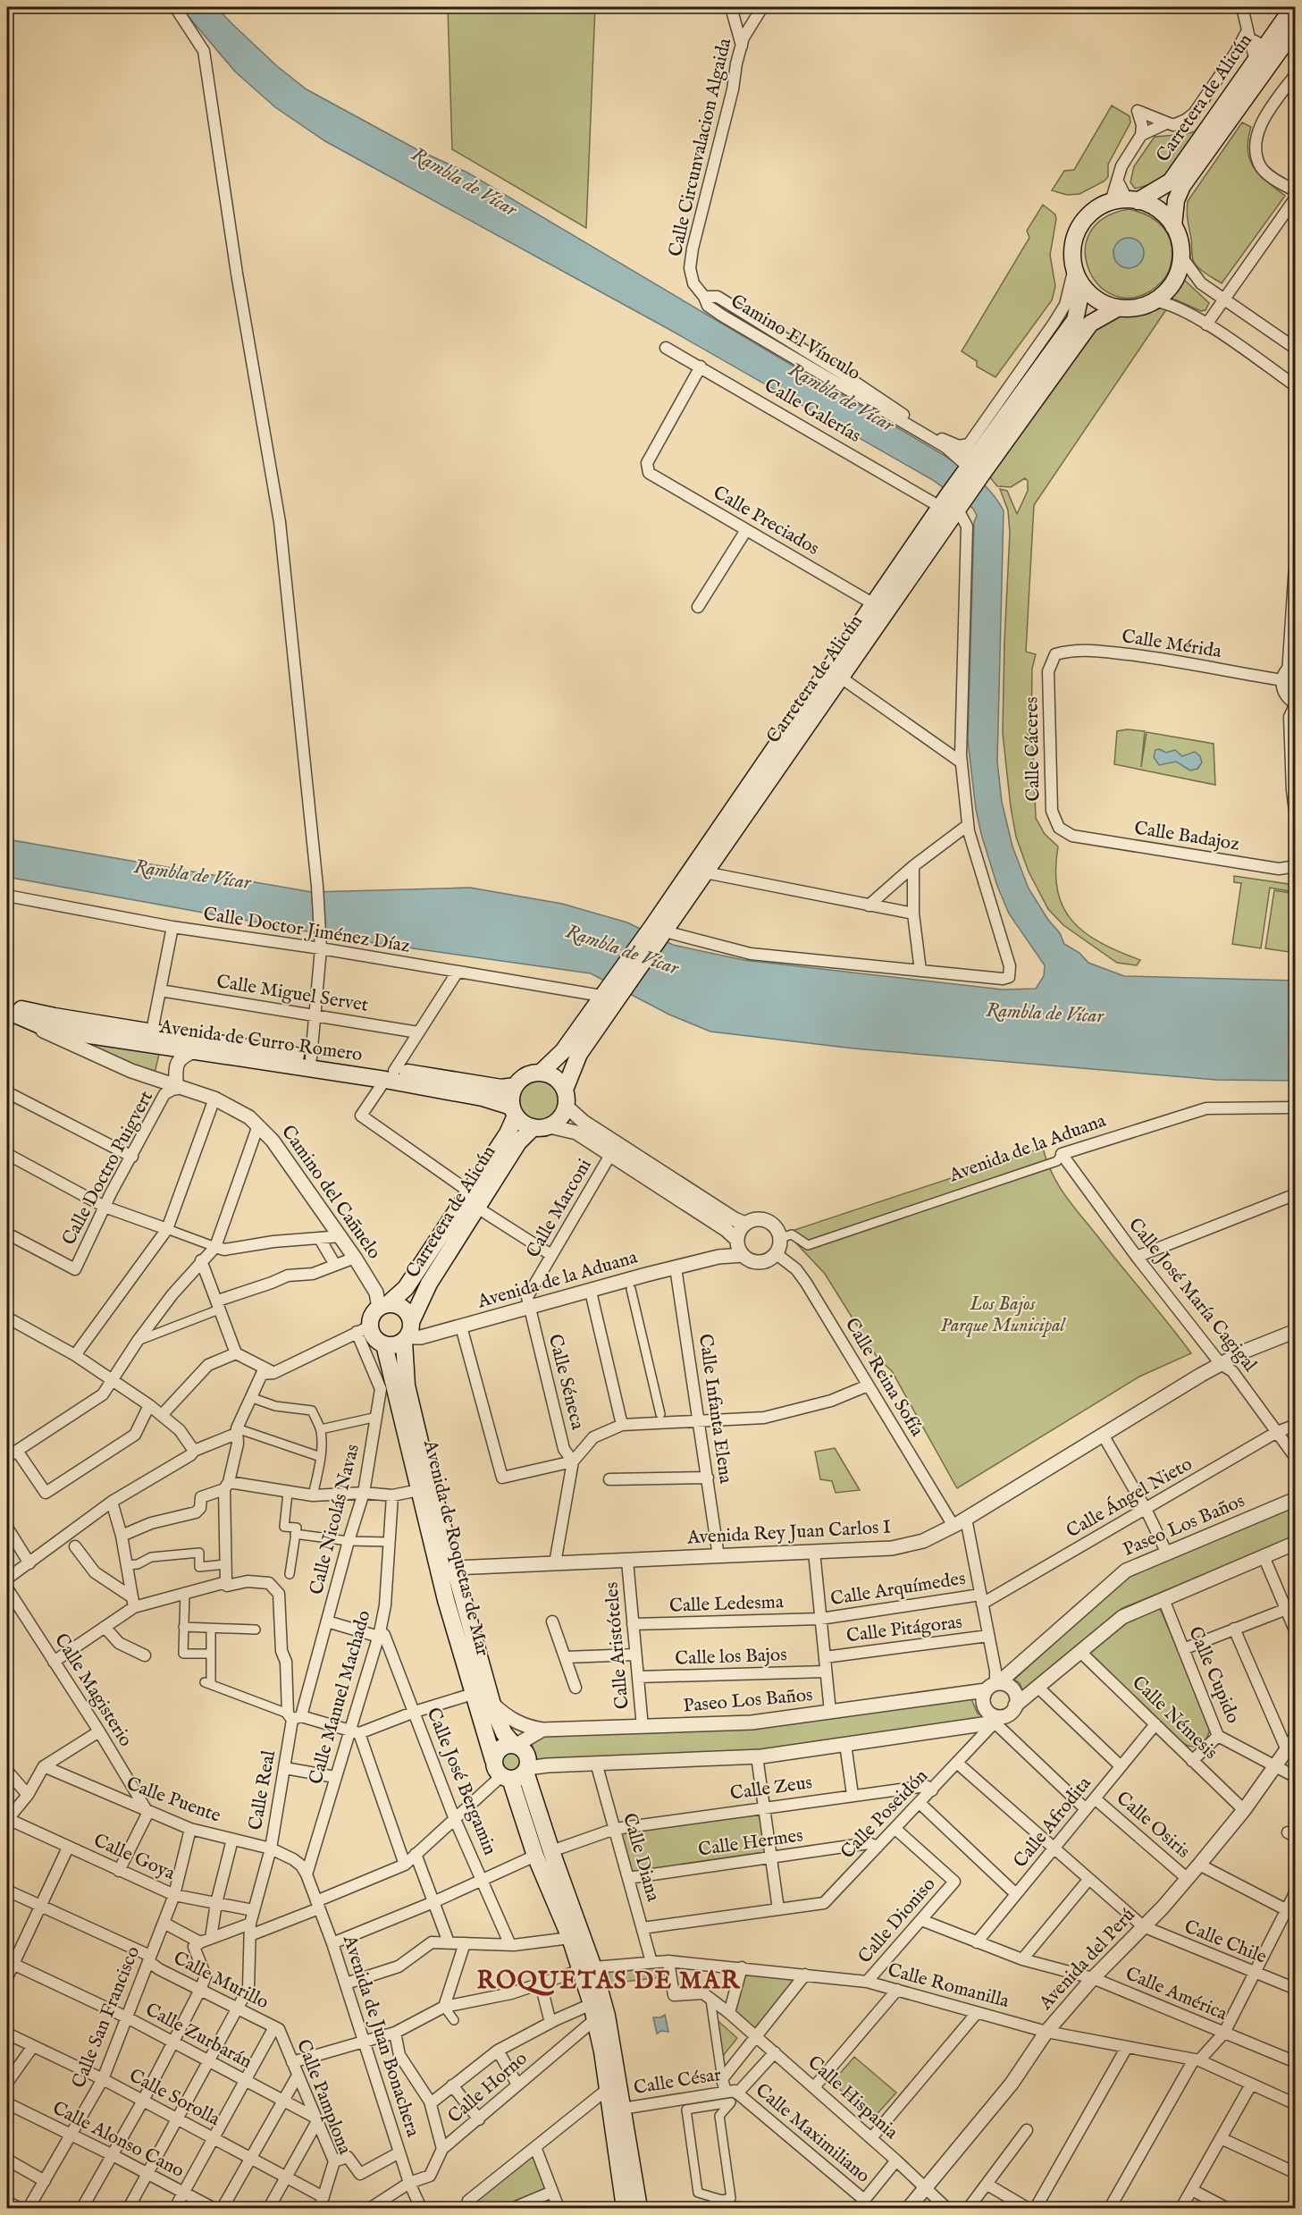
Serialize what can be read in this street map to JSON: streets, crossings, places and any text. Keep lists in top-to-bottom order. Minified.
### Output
{"streets":{"main road":["Carretera de Alicún","Avenida de Curro Romero","Avenida de Roquetas de Mar"],"street":["Calle Circunvalacion Algaida","Camino El Vínculo","Calle Galerías","Calle Preciados","Calle Mérida","Calle Cáceres","Calle Badajoz","Calle Doctor Jiménez Díaz","Calle Miguel Servet","Avenida de la Aduana","Calle Doctro Puigvert","Camino del Cañuelo","Calle Marconi","Calle José María Cagigal","Calle Reina Sofía","Calle Séneca","Calle Infanta Elena","Calle Ángel Nieto","Calle Nicolás Navas","Paseo Los Baños","Avenida Rey Juan Carlos I","Calle Arquímedes","Calle Ledesma","Calle Pitágoras","Calle Aristóteles","Calle los Bajos","Calle Cupido","Calle Magisterio","Calle Manuel Machado","Calle Némesis","Calle José Bergamin","Calle Zeus","Calle Real","Calle Puente","Calle Poseidón","Calle Afrodita","Calle Osiris","Calle Hermes","Calle Goya","Calle Diana","Calle Dioniso","Calle Chile","Avenida del Perú","Calle Murillo","Calle Romanilla","Calle América","Calle San Francisco","Calle Zurbarán","Avenida de Juan Bonachera","Calle César","Calle Horno","Calle Pamplona","Calle Sorolla","Calle Hispania","Calle Maximiliano","Calle Alonso Cano"]},"crossings":[["Carretera de Alicún","Camino El Vínculo"],["Carretera de Alicún","Calle Galerías"],["Carretera de Alicún","Calle Preciados"],["Carretera de Alicún","Calle Doctor Jiménez Díaz"],["Carretera de Alicún","Avenida de Curro Romero"],["Carretera de Alicún","Avenida de la Aduana"],["Carretera de Alicún","Camino del Cañuelo"],["Carretera de Alicún","Calle Nicolás Navas"],["Carretera de Alicún","Avenida de Roquetas de Mar"],["Calle Circunvalacion Algaida","Camino El Vínculo"],["Calle Galerías","Calle Preciados"],["Calle Mérida","Calle Cáceres"],["Calle Cáceres","Calle Badajoz"],["Avenida de Curro Romero","Camino del Cañuelo"],["Avenida de la Aduana","Camino del Cañuelo"],["Avenida de la Aduana","Calle Marconi"],["Avenida de la Aduana","Calle José María Cagigal"],["Avenida de la Aduana","Calle Reina Sofía"],["Avenida de la Aduana","Calle Séneca"],["Avenida de la Aduana","Calle Infanta Elena"],["Avenida de la Aduana","Calle Nicolás Navas"],["Avenida de la Aduana","Avenida de Roquetas de Mar"],["Calle Doctro Puigvert","Camino del Cañuelo"],["Camino del Cañuelo","Calle Nicolás Navas"],["Camino del Cañuelo","Avenida de Roquetas de Mar"],["Calle Marconi","Calle Séneca"],["Calle José María Cagigal","Calle Ángel Nieto"],["Calle José María Cagigal","Avenida Rey Juan Carlos I"],["Calle Reina Sofía","Avenida Rey Juan Carlos I"],["Calle Infanta Elena","Avenida Rey Juan Carlos I"],["Calle Ángel Nieto","Calle Arquímedes"],["Calle Nicolás Navas","Avenida de Roquetas de Mar"],["Calle Nicolás Navas","Calle Real"],["Paseo Los Baños","Avenida de Roquetas de Mar"],["Paseo Los Baños","Calle Aristóteles"],["Paseo Los Baños","Calle Poseidón"],["Paseo Los Baños","Calle Osiris"],["Avenida Rey Juan Carlos I","Avenida de Roquetas de Mar"],["Avenida Rey Juan Carlos I","Calle Aristóteles"],["Calle Arquímedes","Calle Ledesma"],["Calle Ledesma","Calle Aristóteles"],["Calle Aristóteles","Calle los Bajos"],["Calle Cupido","Avenida del Perú"],["Calle Magisterio","Calle Real"],["Calle Magisterio","Calle Puente"],["Calle Manuel Machado","Calle José Bergamin"],["Calle Manuel Machado","Calle Puente"],["Calle Manuel Machado","Avenida de Juan Bonachera"],["Calle Némesis","Calle Afrodita"],["Calle Némesis","Avenida del Perú"],["Calle Zeus","Calle Poseidón"],["Calle Zeus","Calle Diana"],["Calle Real","Calle Puente"],["Calle Real","Calle Goya"],["Calle Real","Calle Murillo"],["Calle Puente","Calle San Francisco"],["Calle Puente","Avenida de Juan Bonachera"],["Calle Poseidón","Calle Osiris"],["Calle Poseidón","Calle Hermes"],["Calle Poseidón","Calle Diana"],["Calle Poseidón","Calle Dioniso"],["Calle Poseidón","Calle Chile"],["Calle Afrodita","Calle Osiris"],["Calle Afrodita","Calle Chile"],["Calle Afrodita","Calle América"],["Calle Osiris","Avenida del Perú"],["Calle Hermes","Calle Diana"],["Calle Goya","Calle San Francisco"],["Calle Diana","Calle Romanilla"],["Calle Dioniso","Calle Romanilla"],["Calle Dioniso","Calle América"],["Calle Chile","Avenida del Perú"],["Avenida del Perú","Calle Romanilla"],["Avenida del Perú","Calle América"],["Avenida del Perú","Calle Hispania"],["Calle Murillo","Calle San Francisco"],["Calle Murillo","Calle Pamplona"],["Calle Romanilla","Avenida de Juan Bonachera"],["Calle Romanilla","Calle Pamplona"],["Calle San Francisco","Calle Zurbarán"],["Calle San Francisco","Calle Sorolla"],["Calle San Francisco","Calle Alonso Cano"],["Calle Zurbarán","Calle Pamplona"],["Avenida de Juan Bonachera","Calle Horno"],["Calle César","Calle Maximiliano"],["Calle Pamplona","Calle Sorolla"]],"districts":["ROQUETAS DE MAR"],"water":["Rambla de Vícar"],"parks":["Los Bajos Parque Municipal"]}
